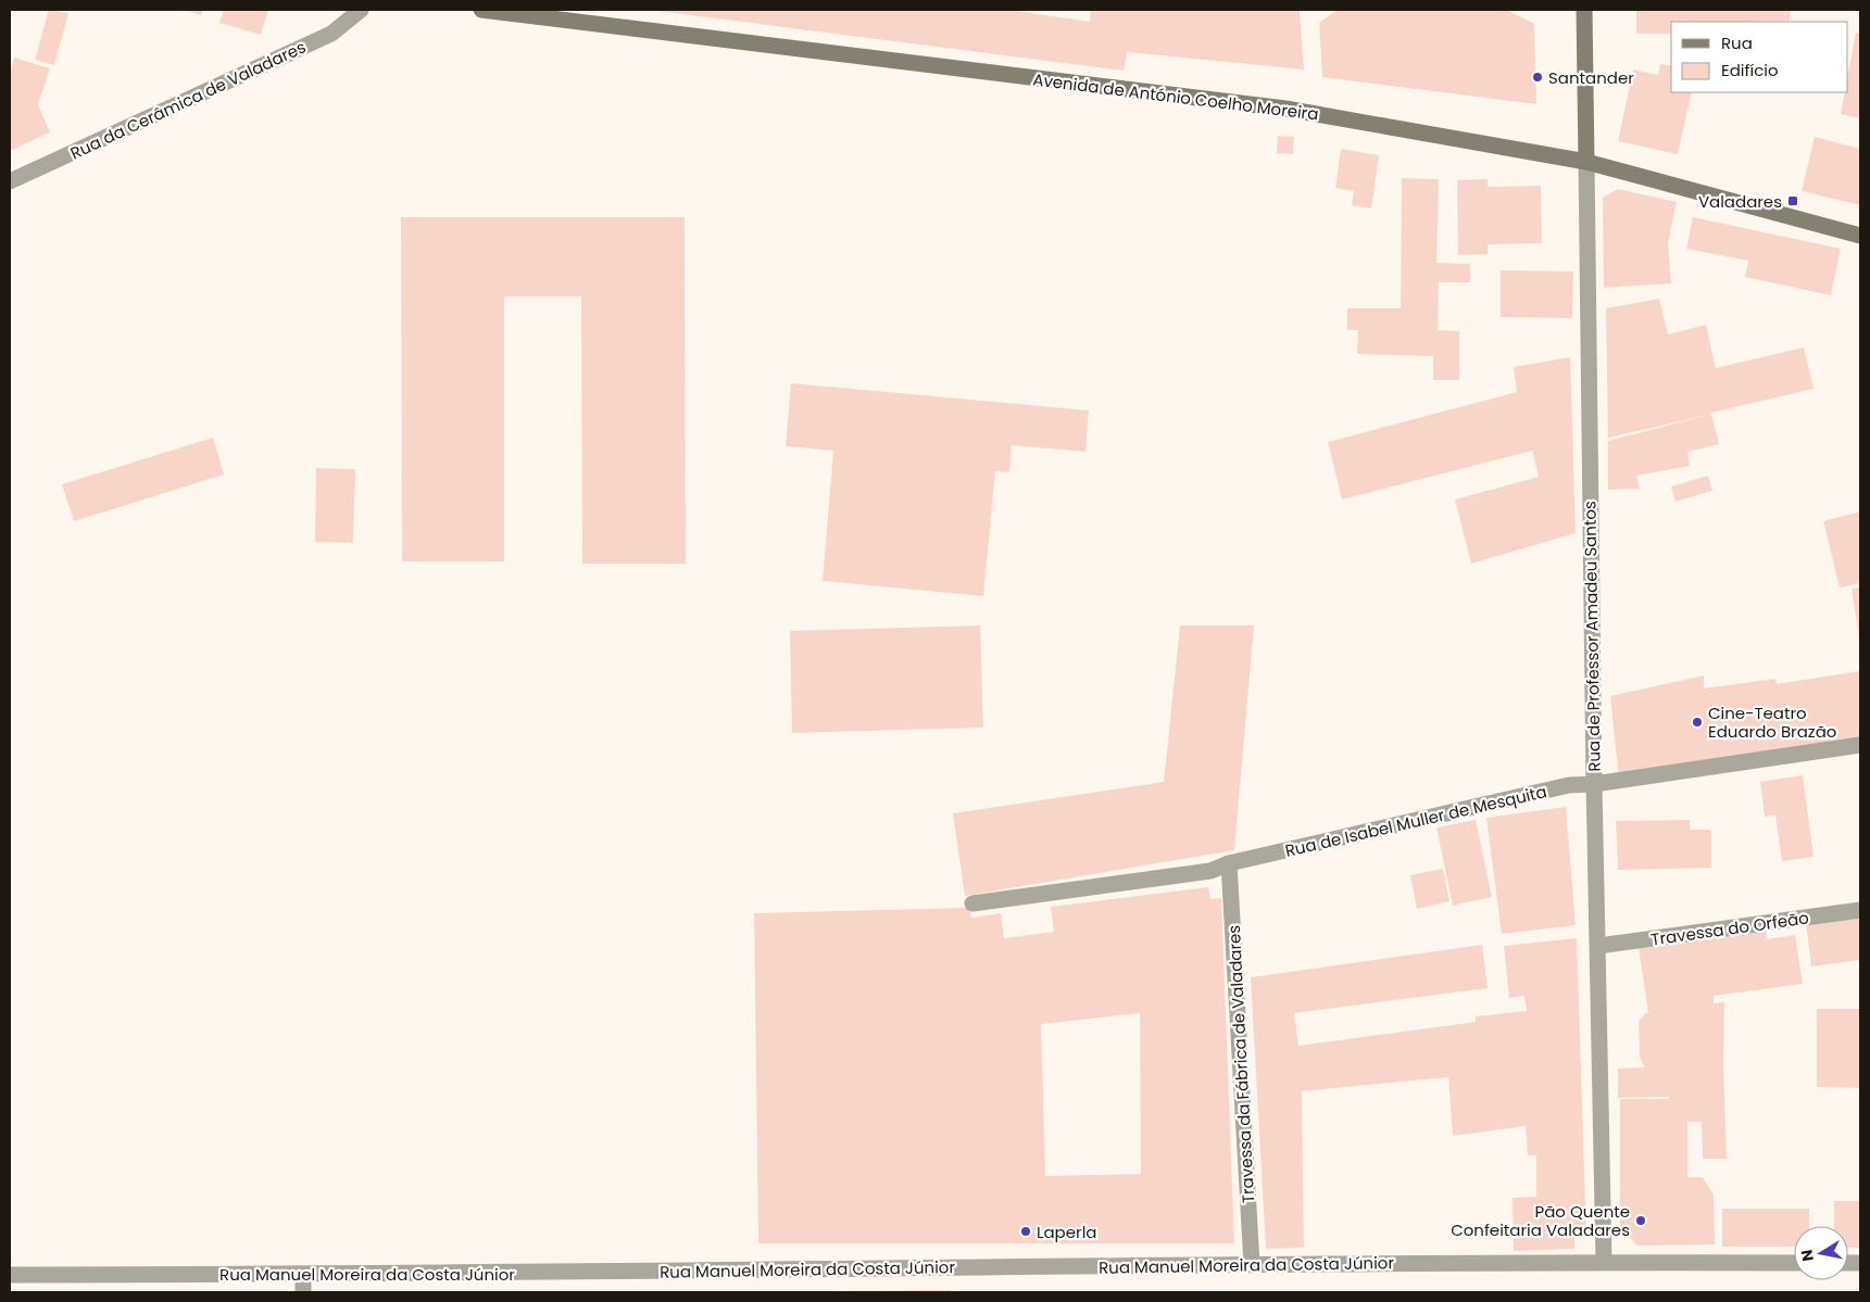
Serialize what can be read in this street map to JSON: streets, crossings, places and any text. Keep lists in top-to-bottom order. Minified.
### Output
{"streets":{"main road":["Avenida de António Coelho Moreira","Rua de Professor Amadeu Santos"],"street":["Rua da Cerâmica de Valadares","Rua de Isabel Muller de Mesquita","Travessa do Orfeão","Travessa da Fábrica de Valadares","Rua Manuel Moreira da Costa Júnior"]},"crossings":[["Avenida de António Coelho Moreira","Rua de Professor Amadeu Santos"],["Rua de Professor Amadeu Santos","Rua de Isabel Muller de Mesquita"],["Rua de Professor Amadeu Santos","Travessa do Orfeão"],["Rua de Professor Amadeu Santos","Rua Manuel Moreira da Costa Júnior"],["Rua de Isabel Muller de Mesquita","Travessa da Fábrica de Valadares"],["Travessa da Fábrica de Valadares","Rua Manuel Moreira da Costa Júnior"]],"places":{"other":["Santander","Cine-Teatro Eduardo Brazão","Pão Quente Confeitaria Valadares","Laperla"],"transit":["Valadares"]},"legend":["Rua","Edifício"],"north":"left"}
